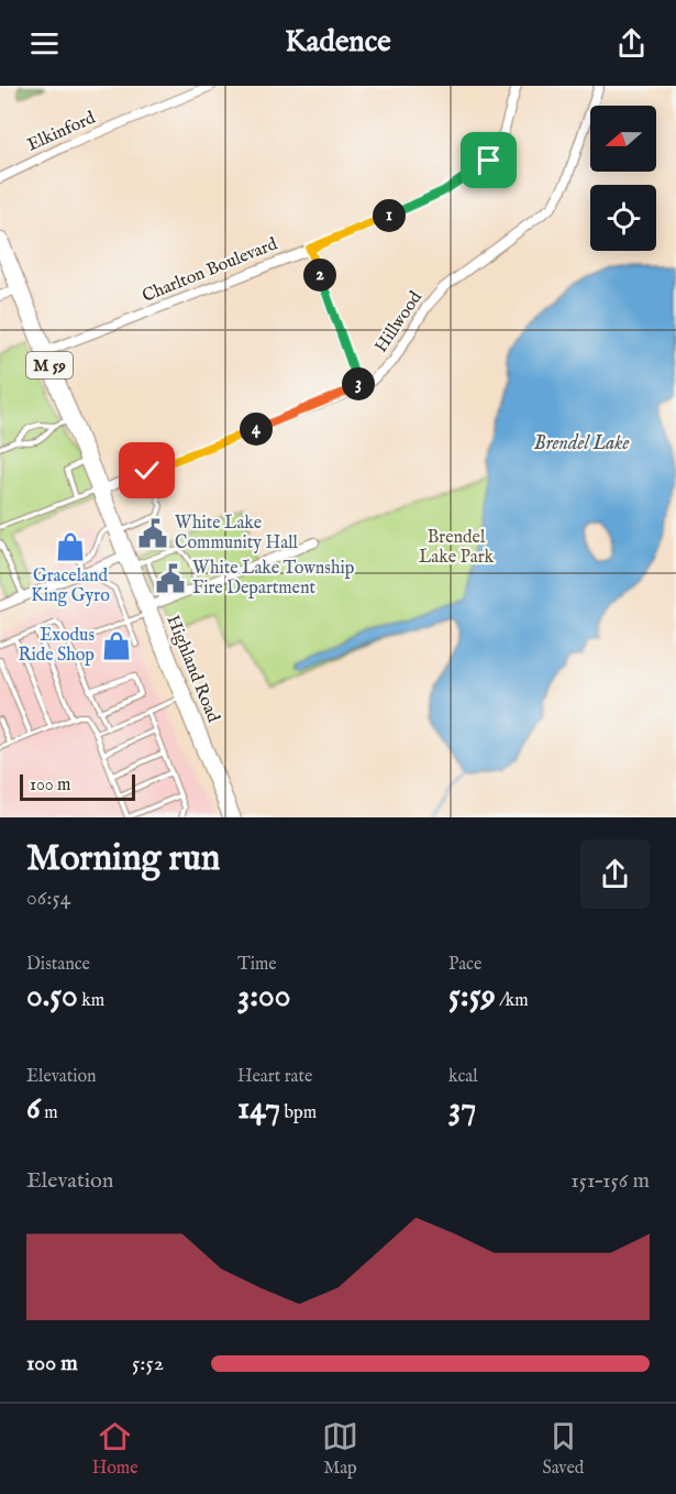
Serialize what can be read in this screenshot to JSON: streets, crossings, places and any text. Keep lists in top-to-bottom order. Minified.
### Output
{"streets":{"highway":["M 59","Highland Road"],"street":["Elkinford","Charlton Boulevard","Hillwood"]},"crossings":[["Charlton Boulevard","Highland Road"],["Hillwood","Highland Road"]],"water":["Brendel Lake"],"parks":["Brendel Lake Park"],"places":{"public building":["White Lake Community Hall","White Lake Township Fire Department"],"shop":["Graceland King Gyro","Exodus Ride Shop"]},"scale_bar":"100 m","north":"left","page":{"header":"Kadence","pins":["1","2","3","4"],"scale":"100 m","heading":["Morning run","06:54"],"stats":[["Distance","0.50 km"],["Time","3:00"],["Pace","5:59 /km"],["Elevation","6 m"],["Heart rate","147 bpm"],["kcal","37"]],"chart":["Elevation","151–156 m"],"list":[{"name":"100 m","note":"5:52"}],"tabs":["Home","Map","Saved"]}}
